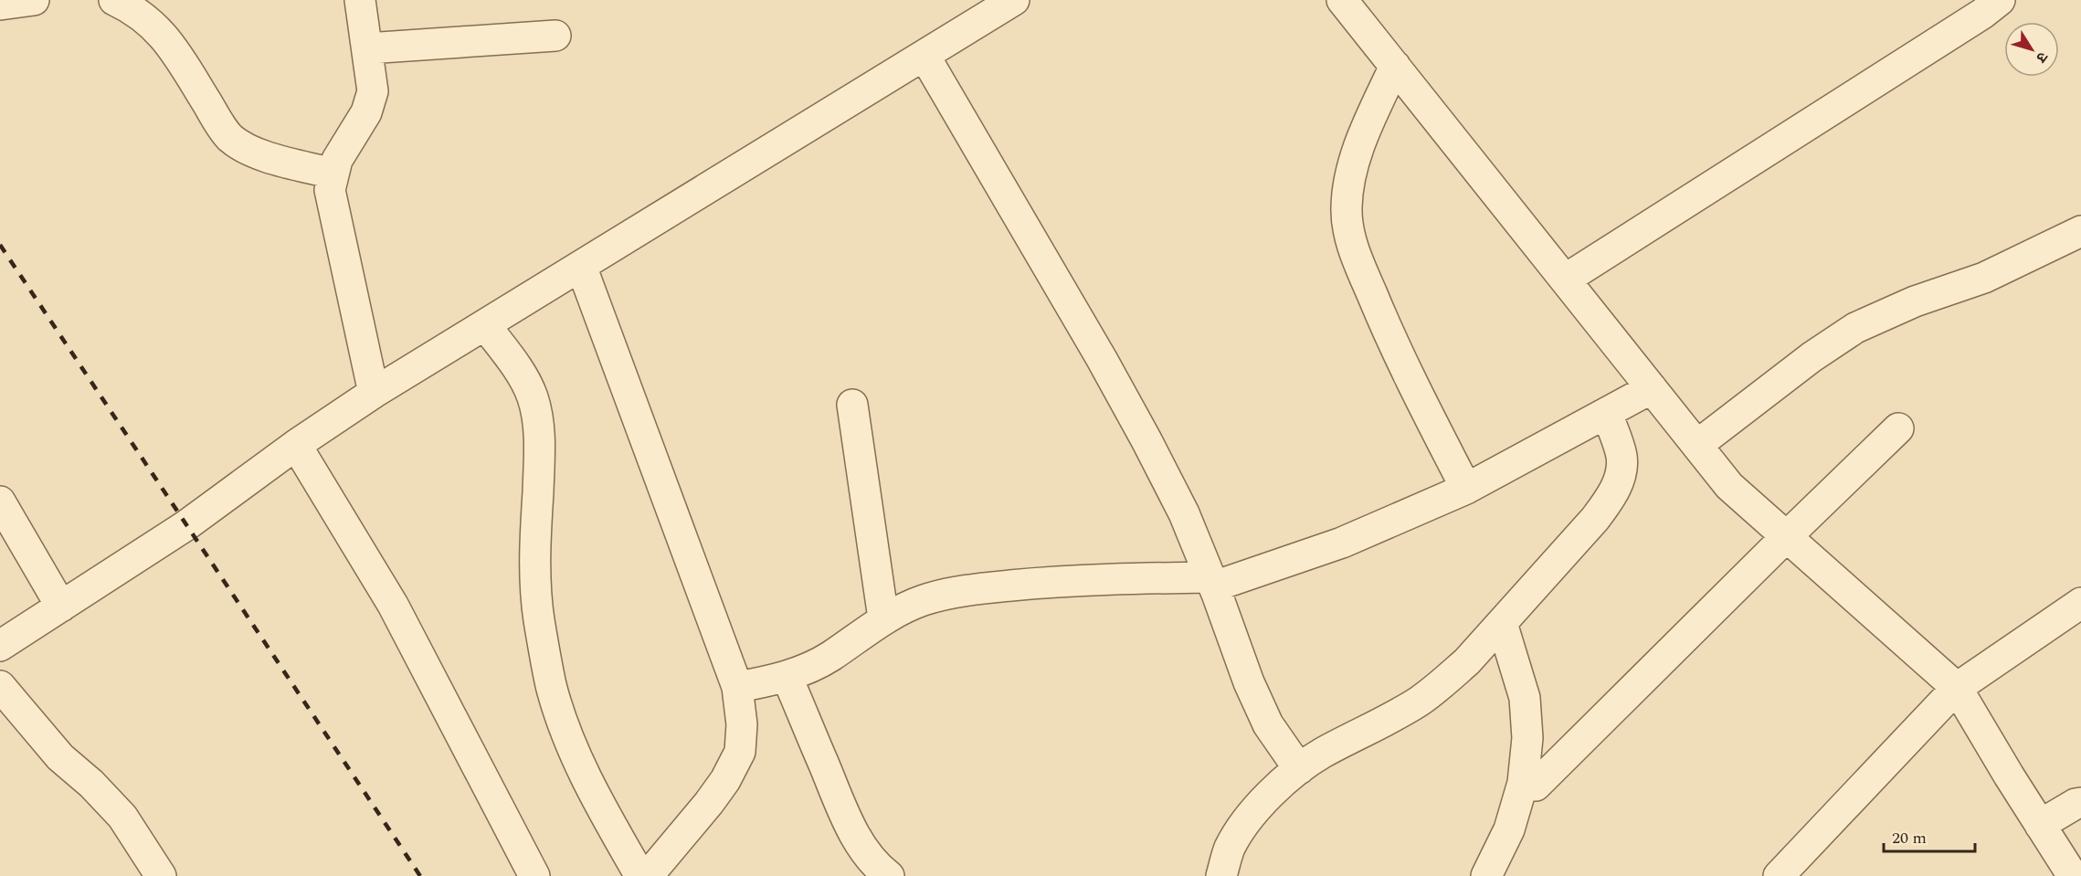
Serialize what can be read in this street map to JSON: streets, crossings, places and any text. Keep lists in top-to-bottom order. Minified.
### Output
{"scale_bar":"20 m","north":"bottom right"}
